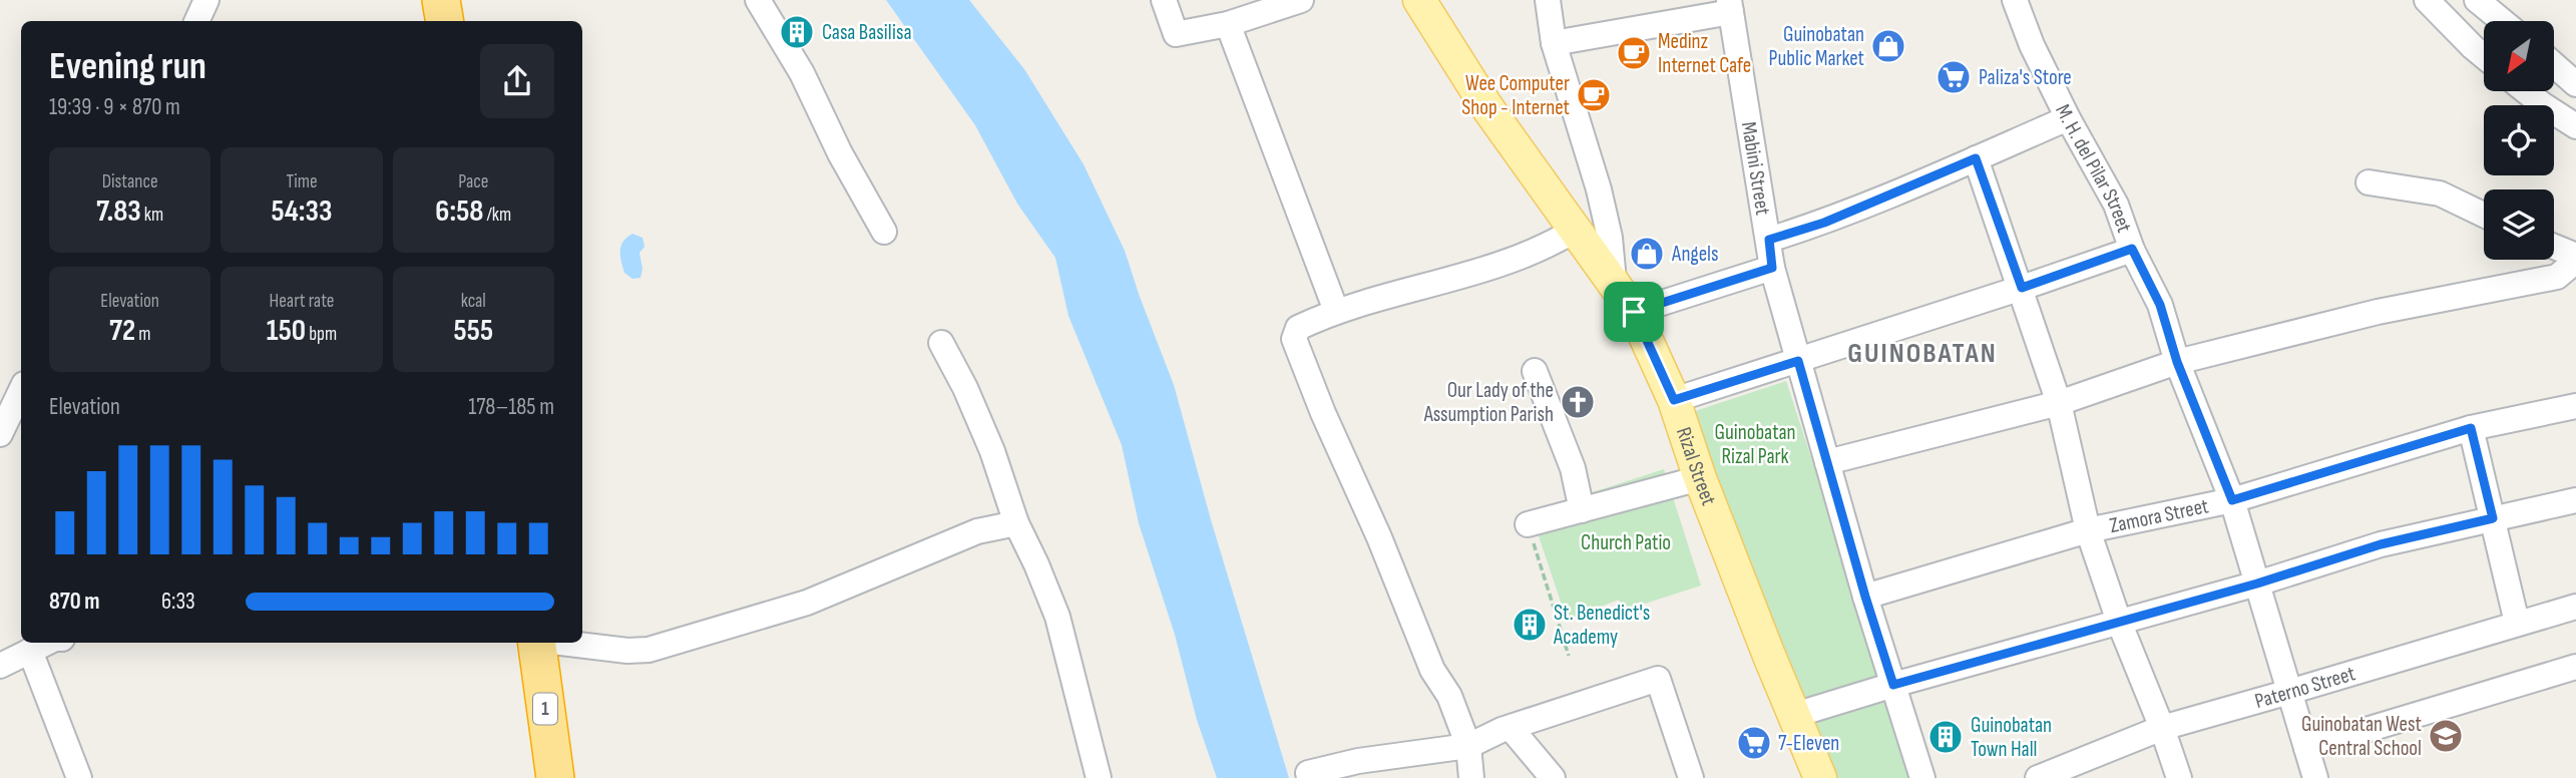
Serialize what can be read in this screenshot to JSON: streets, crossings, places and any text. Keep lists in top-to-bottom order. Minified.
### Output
{"streets":{"highway":["1"],"main road":["Rizal Street"],"street":["Mabini Street","M. H. del Pilar Street","Zamora Street","Paterno Street"]},"crossings":[["Mabini Street","Zamora Street"],["M. H. del Pilar Street","Zamora Street"],["M. H. del Pilar Street","Paterno Street"]],"districts":["GUINOBATAN"],"parks":["Guinobatan Rizal Park","Church Patio"],"places":{"building":["Casa Basilisa","St. Benedict's Academy","Guinobatan Town Hall"],"shop":["Guinobatan Public Market","Angels"],"cafe":["Medinz Internet Cafe","Wee Computer Shop - Internet"],"supermarket":["Paliza's Store","7-Eleven"],"church":["Our Lady of the Assumption Parish"],"school or university":["Guinobatan West Central School"]},"north":"bottom left","page":{"heading":["Evening run","19:39 · 9 × 870 m"],"stats":[["Distance","7.83 km"],["Time","54:33"],["Pace","6:58 /km"],["Elevation","72 m"],["Heart rate","150 bpm"],["kcal","555"]],"chart":["Elevation","178–185 m"],"list":[{"name":"870 m","note":"6:33"}]}}
